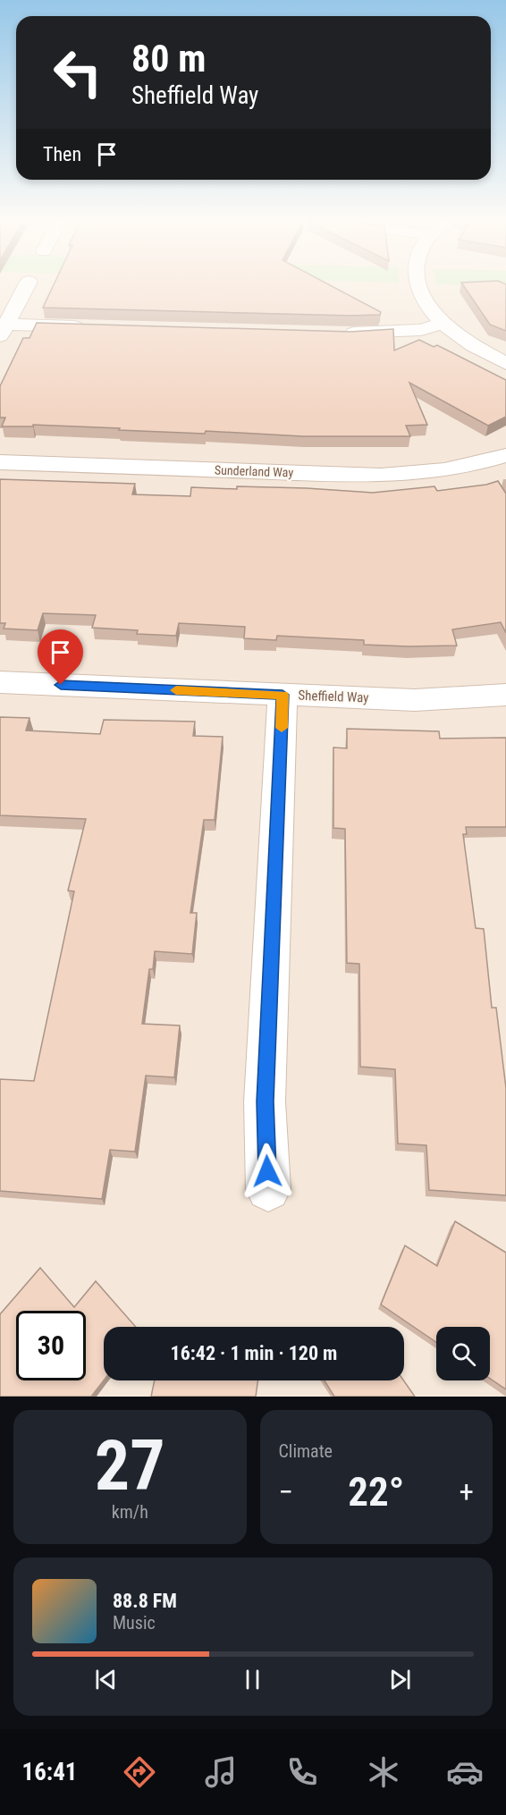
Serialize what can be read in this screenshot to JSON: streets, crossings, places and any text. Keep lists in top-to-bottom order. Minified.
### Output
{"streets":{"street":["Sunderland Way","Sheffield Way"]},"page":{"turn":["80 m","Sheffield Way"],"then":"Then","limit":"30","trip":"16:42 · 1 min · 120 m","tile":[["27","km/h"],"Climate"],"heat":["−","22°","+"],"song":["88.8 FM","Music"],"tabs":"16:41"}}
